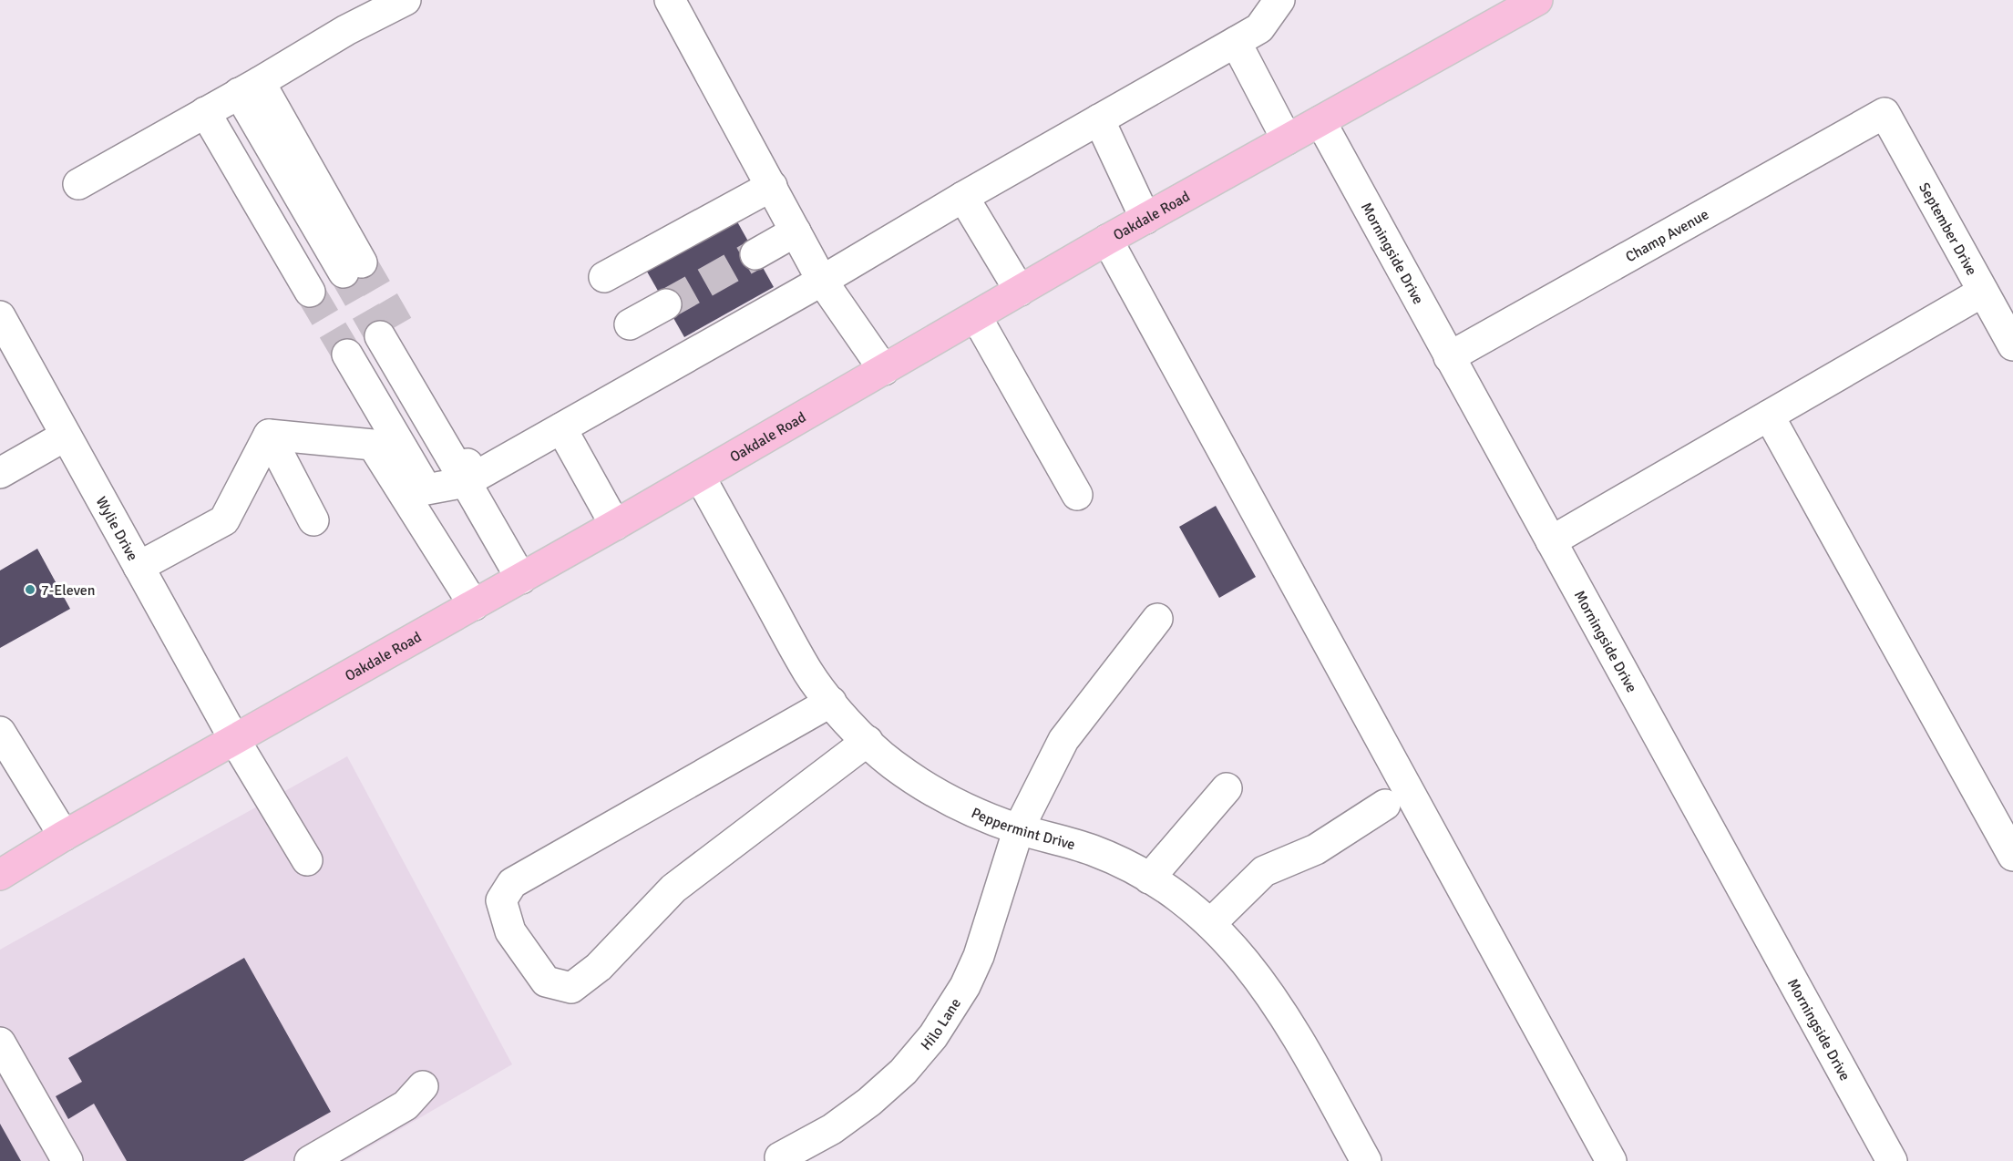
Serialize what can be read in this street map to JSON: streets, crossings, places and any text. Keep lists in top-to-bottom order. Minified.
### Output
{"streets":{"main road":["Oakdale Road"],"street":["September Drive","Champ Avenue","Morningside Drive","Wylie Drive","Peppermint Drive","Hilo Lane"]},"crossings":[["Oakdale Road","Morningside Drive"],["Oakdale Road","Wylie Drive"],["Oakdale Road","Peppermint Drive"],["September Drive","Champ Avenue"],["Champ Avenue","Morningside Drive"],["Peppermint Drive","Hilo Lane"]],"places":["7-Eleven"]}
